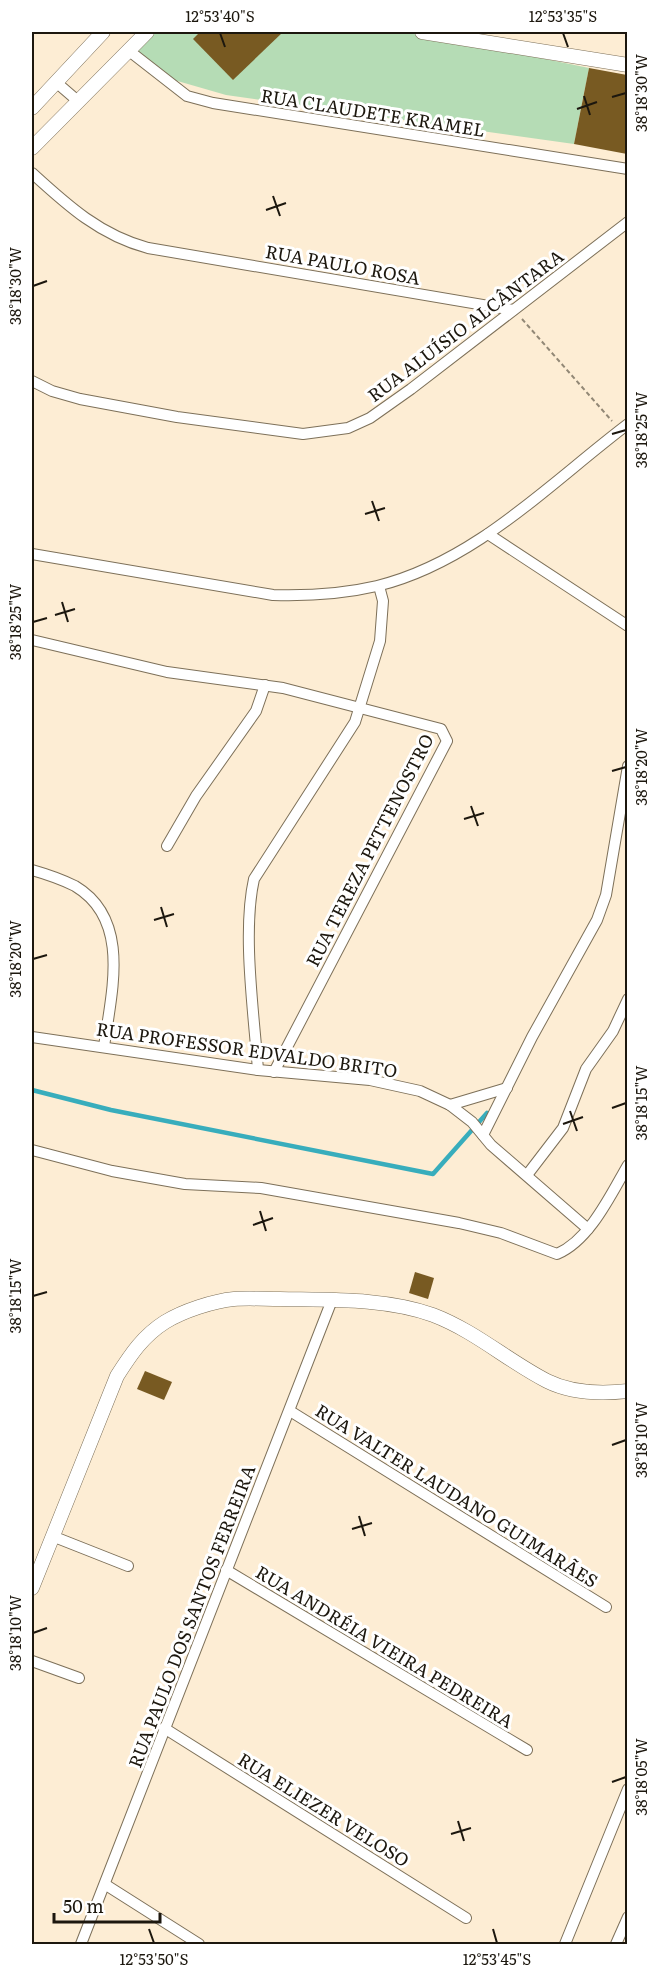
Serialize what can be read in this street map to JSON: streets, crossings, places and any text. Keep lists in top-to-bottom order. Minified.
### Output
{"streets":{"street":["RUA CLAUDETE KRAMEL","RUA PAULO ROSA","RUA ALUÍSIO ALCÂNTARA","RUA TEREZA PETTENOSTRO","RUA PROFESSOR EDVALDO BRITO","RUA VALTER LAUDANO GUIMARÃES","RUA PAULO DOS SANTOS FERREIRA","RUA ANDRÉIA VIEIRA PEDREIRA","RUA ELIEZER VELOSO"]},"crossings":[["RUA PAULO ROSA","RUA ALUÍSIO ALCÂNTARA"],["RUA TEREZA PETTENOSTRO","RUA PROFESSOR EDVALDO BRITO"],["RUA VALTER LAUDANO GUIMARÃES","RUA PAULO DOS SANTOS FERREIRA"],["RUA PAULO DOS SANTOS FERREIRA","RUA ANDRÉIA VIEIRA PEDREIRA"],["RUA PAULO DOS SANTOS FERREIRA","RUA ELIEZER VELOSO"]],"scale_bar":"50 m","coordinates":["12°53'40\"S","12°53'35\"S","38°18'30\"W","38°18'25\"W","38°18'20\"W","38°18'15\"W","38°18'10\"W","38°18'05\"W","12°53'50\"S","12°53'45\"S"]}
